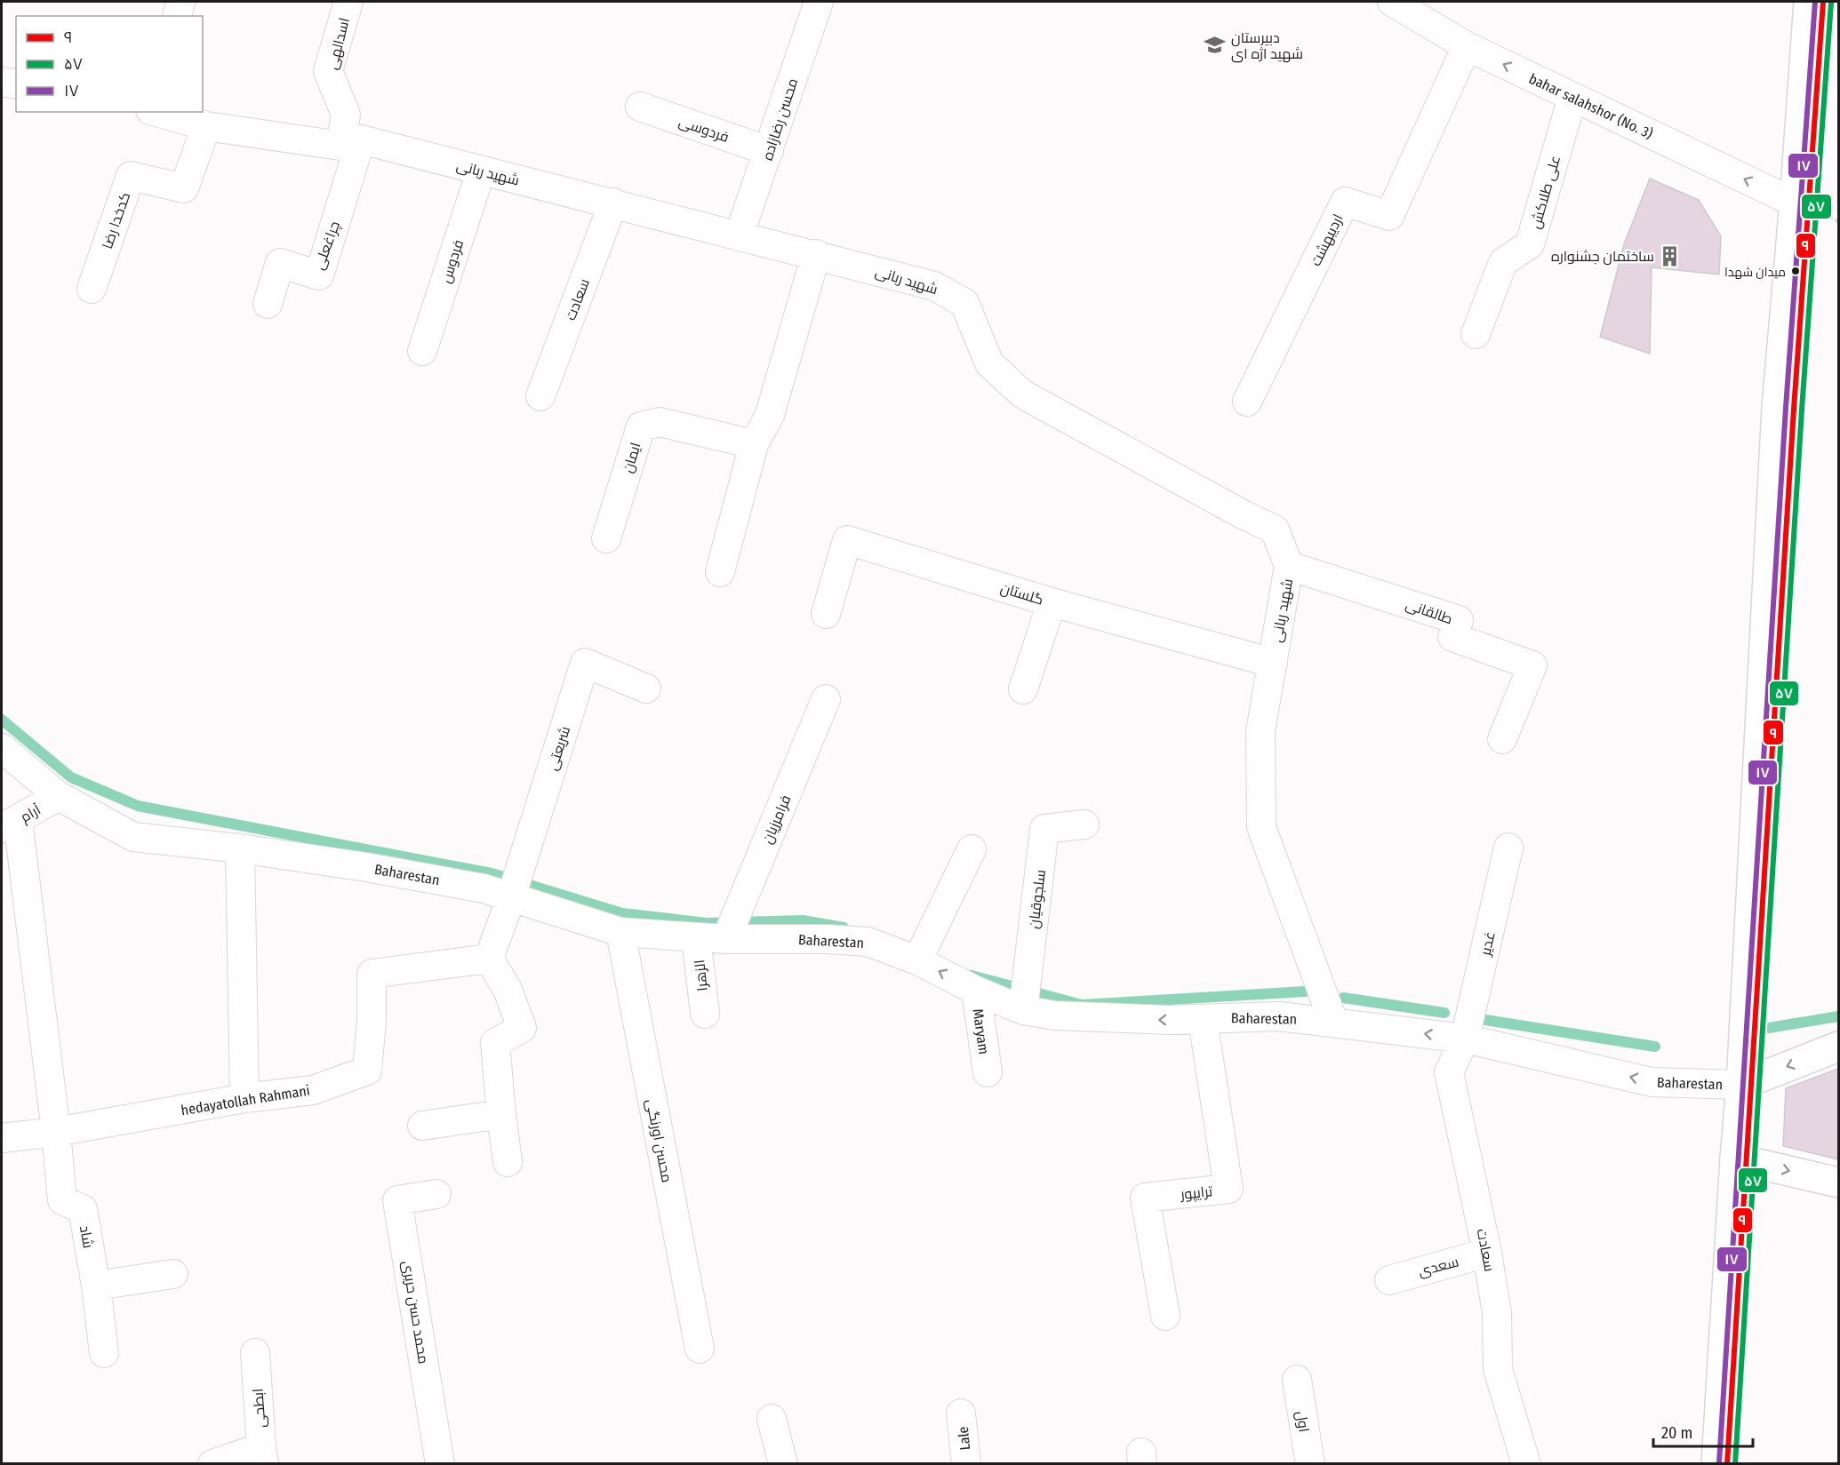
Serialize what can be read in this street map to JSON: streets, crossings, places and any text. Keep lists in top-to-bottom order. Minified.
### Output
{"streets":{"street":["اسدالهی","bahar salahshor (No. 3)","محسن رضازاده","فردوسی","شهید ربانی","علی طلاکش","کدخدا رضا","اردیبهشت","چراغعلی","فردوس","سعادت","ایمان","گلستان","طالقانی","شریعتی","آرام","فرامرزیان","Baharestan","سلجوقیان","غدیر","الزهرا","Maryam","hedayatollah Rahmani","محسن اورنگی","ترایپور","شاد","سعدی","محمد حسن حریری","ابطحی","اول","Lale"]},"crossings":[["اسدالهی","شهید ربانی"],["اسدالهی","چراغعلی"],["bahar salahshor (No. 3)","علی طلاکش"],["bahar salahshor (No. 3)","اردیبهشت"],["محسن رضازاده","فردوسی"],["محسن رضازاده","شهید ربانی"],["شهید ربانی","کدخدا رضا"],["شهید ربانی","چراغعلی"],["شهید ربانی","فردوس"],["شهید ربانی","سعادت"],["شهید ربانی","گلستان"],["شهید ربانی","طالقانی"],["شهید ربانی","Baharestan"],["سعادت","Baharestan"],["سعادت","غدیر"],["سعادت","سعدی"],["شریعتی","Baharestan"],["آرام","Baharestan"],["فرامرزیان","Baharestan"],["Baharestan","سلجوقیان"],["Baharestan","غدیر"],["Baharestan","الزهرا"],["Baharestan","Maryam"],["Baharestan","محسن اورنگی"],["Baharestan","ترایپور"],["hedayatollah Rahmani","شاد"]],"one_way":["bahar salahshor (No. 3)","Baharestan"],"places":{"school or university":["دبیرستان شهید اژه ای"],"building":["ساختمان جشنواره"],"other":["میدان شهدا"]},"lines":["transit line ۹","transit line ۱۷","transit line ۵۷"],"legend":["۹","۵۷","۱۷"],"scale_bar":"20 m"}
